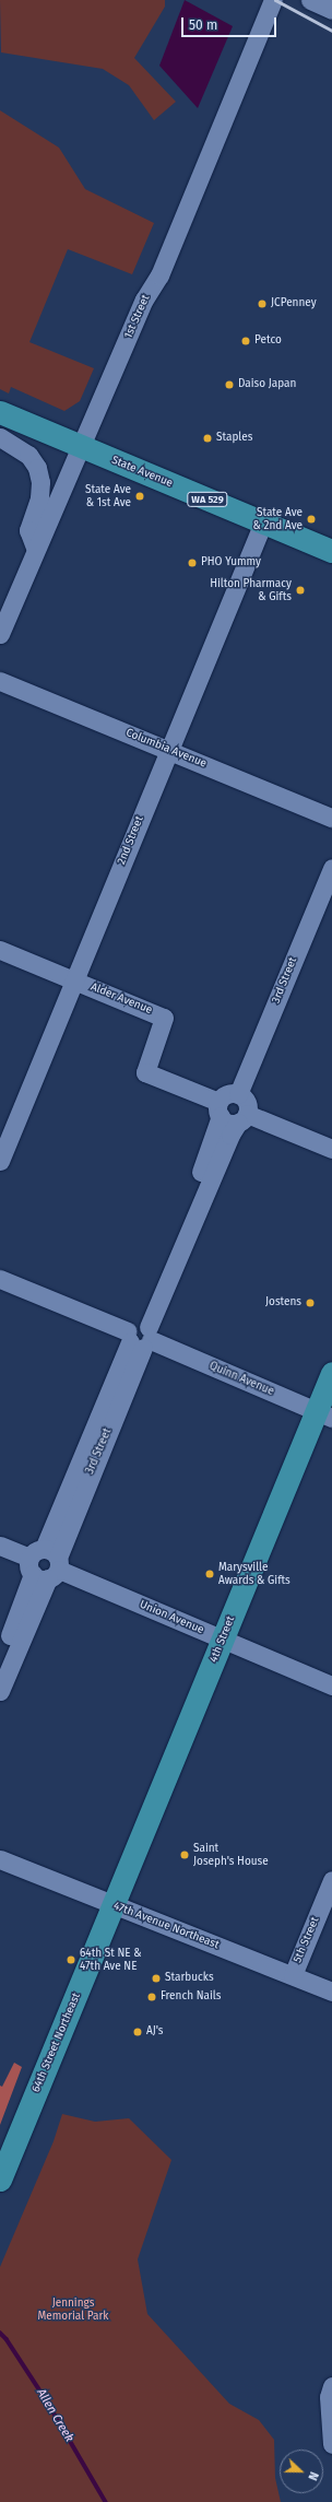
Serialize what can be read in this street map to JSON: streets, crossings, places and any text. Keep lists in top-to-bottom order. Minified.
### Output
{"streets":{"main road":["State Avenue","WA 529","4th Street","64th Street Northeast"],"street":["1st Street","Columbia Avenue","2nd Street","3rd Street","Alder Avenue","Quinn Avenue","Union Avenue","47th Avenue Northeast","5th Street"]},"crossings":[["1st Street","State Avenue"],["State Avenue","2nd Street"],["Columbia Avenue","2nd Street"],["2nd Street","Alder Avenue"],["3rd Street","Alder Avenue"],["3rd Street","Quinn Avenue"],["3rd Street","Union Avenue"],["Quinn Avenue","4th Street"],["Union Avenue","4th Street"],["4th Street","47th Avenue Northeast"],["4th Street","64th Street Northeast"],["47th Avenue Northeast","5th Street"],["47th Avenue Northeast","64th Street Northeast"]],"water":["Allen Creek"],"parks":["Jennings Memorial Park"],"places":["JCPenney","Petco","Daiso Japan","Staples","State Ave & 1st Ave","State Ave & 2nd Ave","PHO Yummy","Hilton Pharmacy & Gifts","Jostens","Marysville Awards & Gifts","Saint Joseph's House","64th St NE & 47th Ave NE","Starbucks","French Nails","AJ's"],"scale_bar":"50 m","north":"right"}
